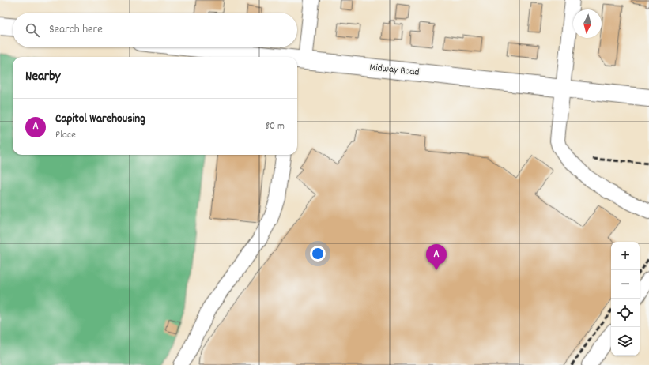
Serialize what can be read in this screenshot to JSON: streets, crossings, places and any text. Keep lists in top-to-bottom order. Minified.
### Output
{"streets":{"main road":["Midway Road"]},"north":"bottom","page":{"search":"Search here","heading":"Nearby","list":[{"mark":"A","name":"Capitol Warehousing","note":"Place","value":"80 m"}],"map_buttons":["+","−"],"pins":"A"}}
